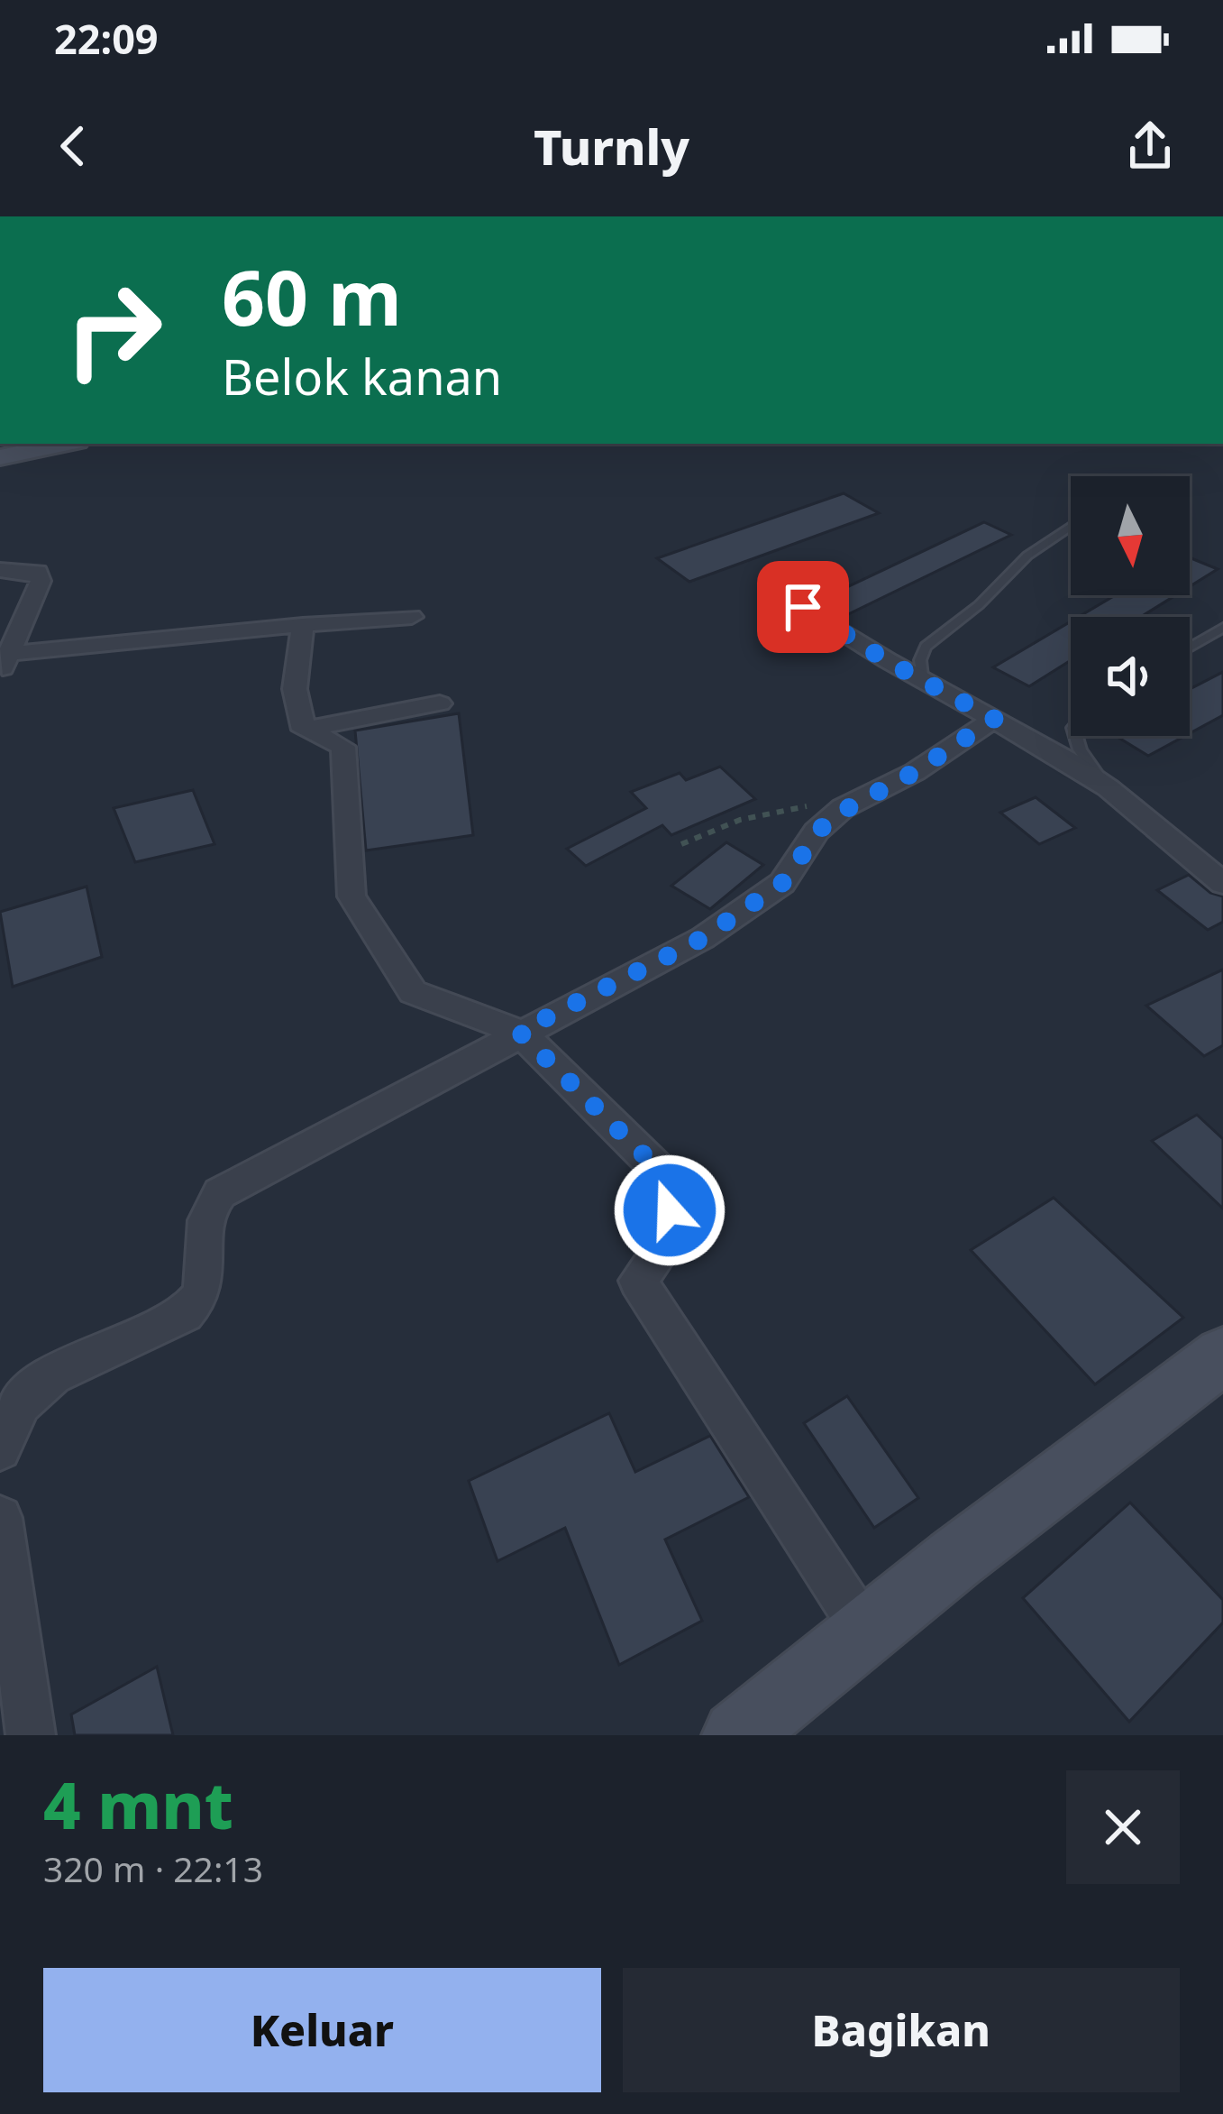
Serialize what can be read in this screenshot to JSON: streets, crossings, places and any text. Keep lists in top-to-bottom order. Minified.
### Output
{"north":"bottom","page":{"status":"22:09","header":"Turnly","turn":["60 m","Belok kanan"],"heading":["4 mnt","320 m · 22:13"],"buttons":["Keluar","Bagikan"]}}
